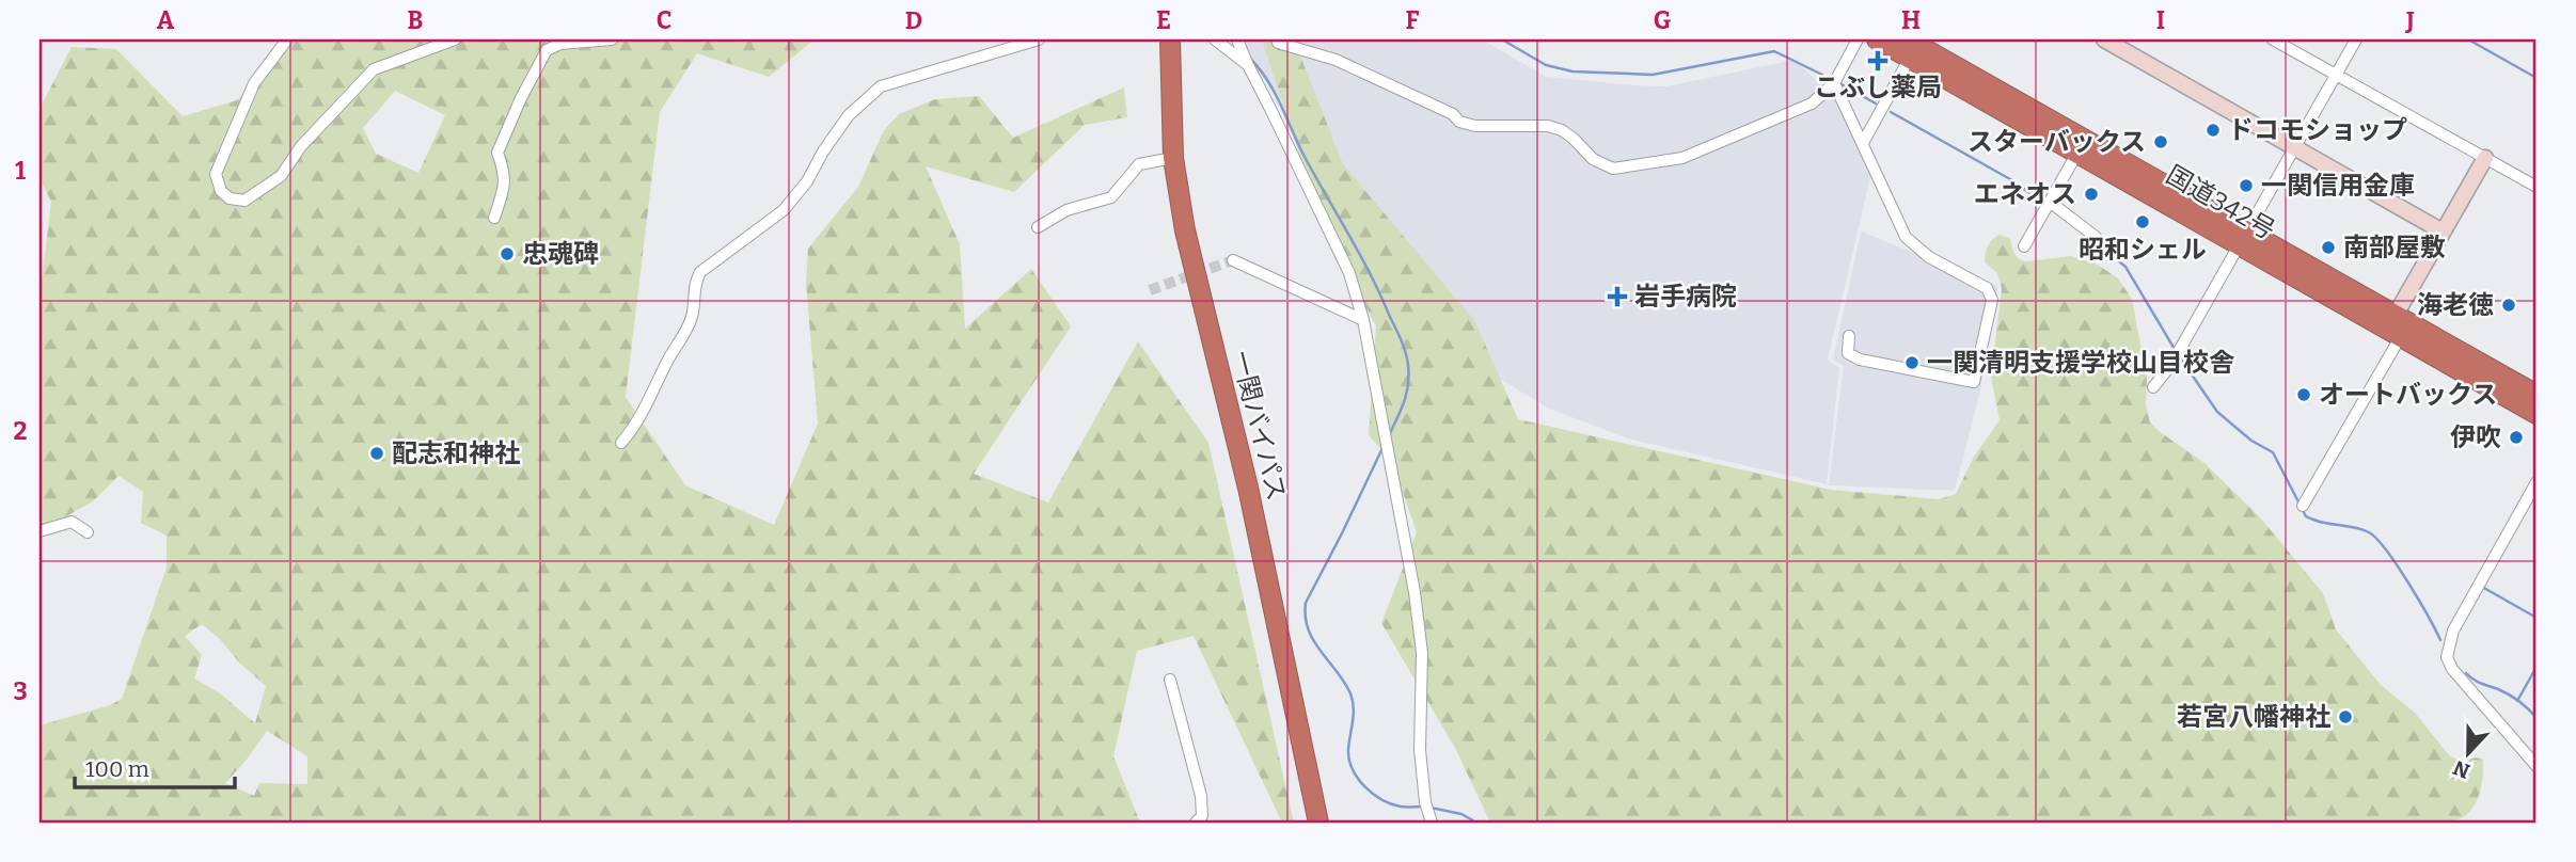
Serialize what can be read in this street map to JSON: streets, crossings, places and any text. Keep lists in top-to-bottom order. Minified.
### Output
{"streets":{"highway":["国道342号","一関バイパス"]},"places":{"health":["こぶし薬局","岩手病院"],"other":["ドコモショップ","スターバックス","一関信用金庫","エネオス","昭和シェル","南部屋敷","忠魂碑","海老徳","一関清明支援学校山目校舎","オートバックス","伊吹","配志和神社","若宮八幡神社"]},"scale_bar":"100 m","north":"bottom","grid":{"columns":["A","B","C","D","E","F","G","H","I","J"],"rows":["1","2","3"]}}
